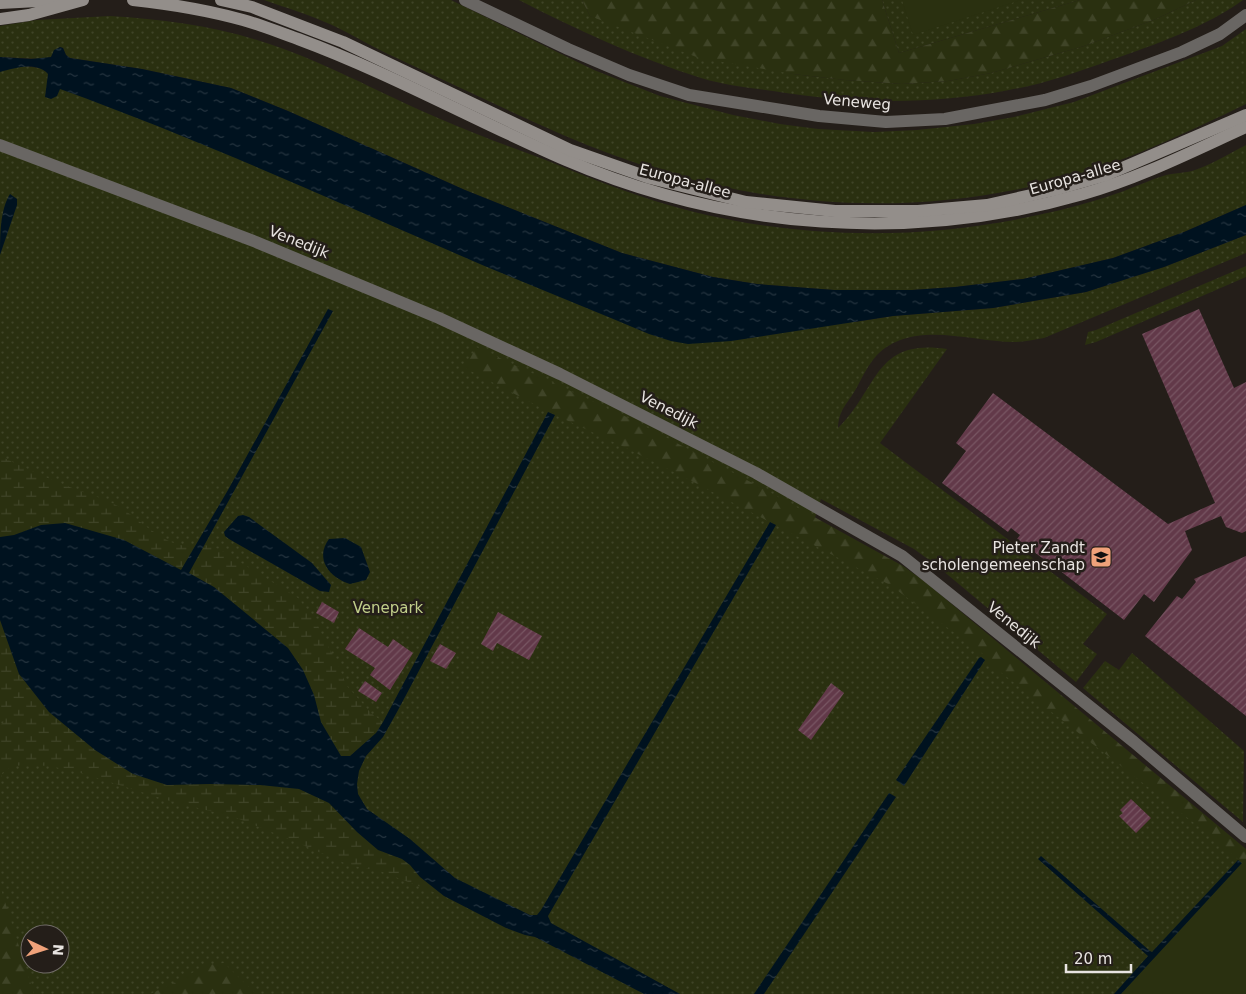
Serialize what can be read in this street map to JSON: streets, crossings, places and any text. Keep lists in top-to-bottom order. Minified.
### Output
{"streets":{"main road":["Europa-allee"],"street":["Veneweg","Venedijk"]},"parks":["Venepark"],"places":{"school or university":["Pieter Zandt scholengemeenschap"]},"scale_bar":"20 m","north":"right"}
